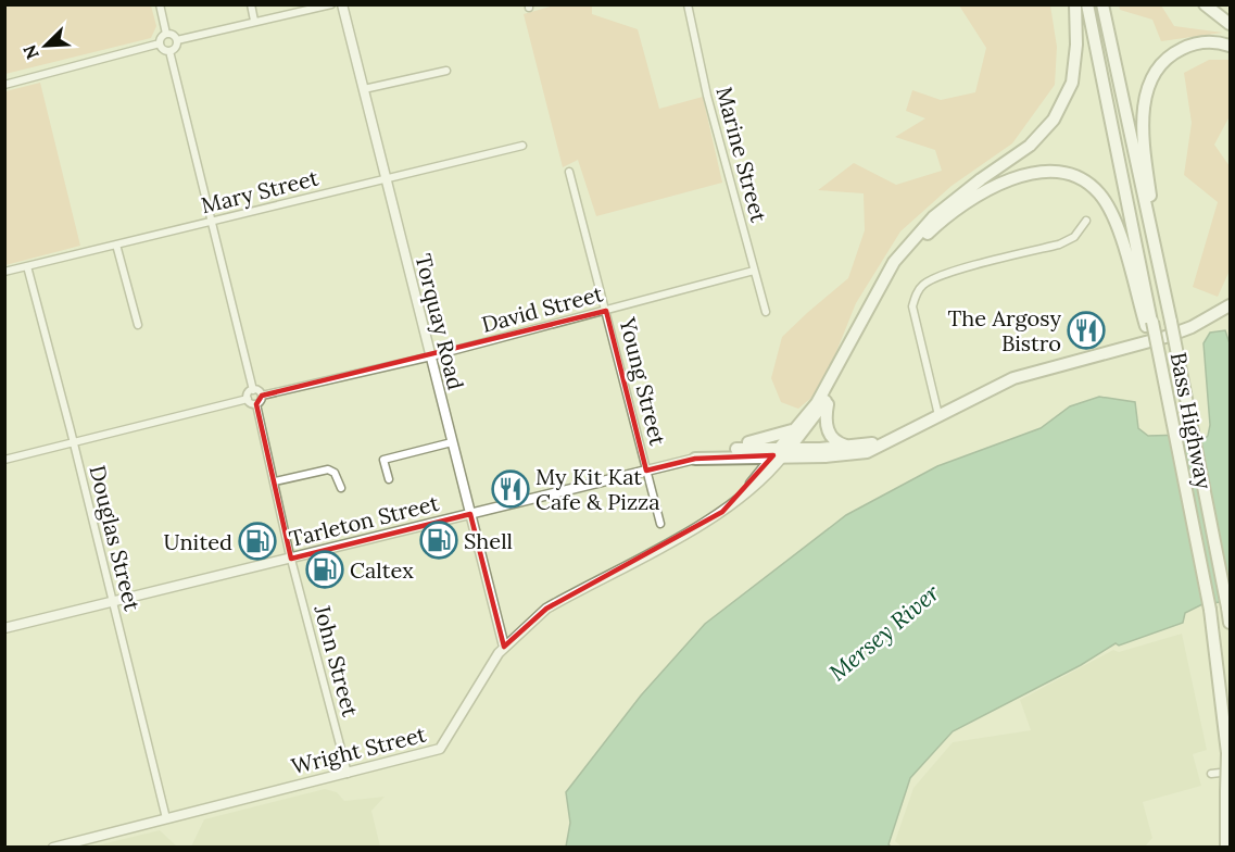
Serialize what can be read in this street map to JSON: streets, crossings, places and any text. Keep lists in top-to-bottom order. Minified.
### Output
{"streets":{"highway":["Bass Highway","Tarleton Street"],"street":["Marine Street","Mary Street","David Street","Torquay Road","Young Street","Douglas Street","John Street","Wright Street"]},"crossings":[["Marine Street","David Street"],["Mary Street","Torquay Road"],["Mary Street","Douglas Street"],["David Street","Torquay Road"],["David Street","Young Street"],["Torquay Road","Tarleton Street"],["Torquay Road","Wright Street"],["Young Street","Tarleton Street"],["Tarleton Street","Douglas Street"],["Tarleton Street","John Street"],["Tarleton Street","Wright Street"],["Douglas Street","Wright Street"],["John Street","Wright Street"]],"water":["Mersey River"],"places":{"restaurant":["The Argosy Bistro","My Kit Kat Cafe & Pizza"],"fuel station":["Shell","United","Caltex"]},"north":"bottom left"}
